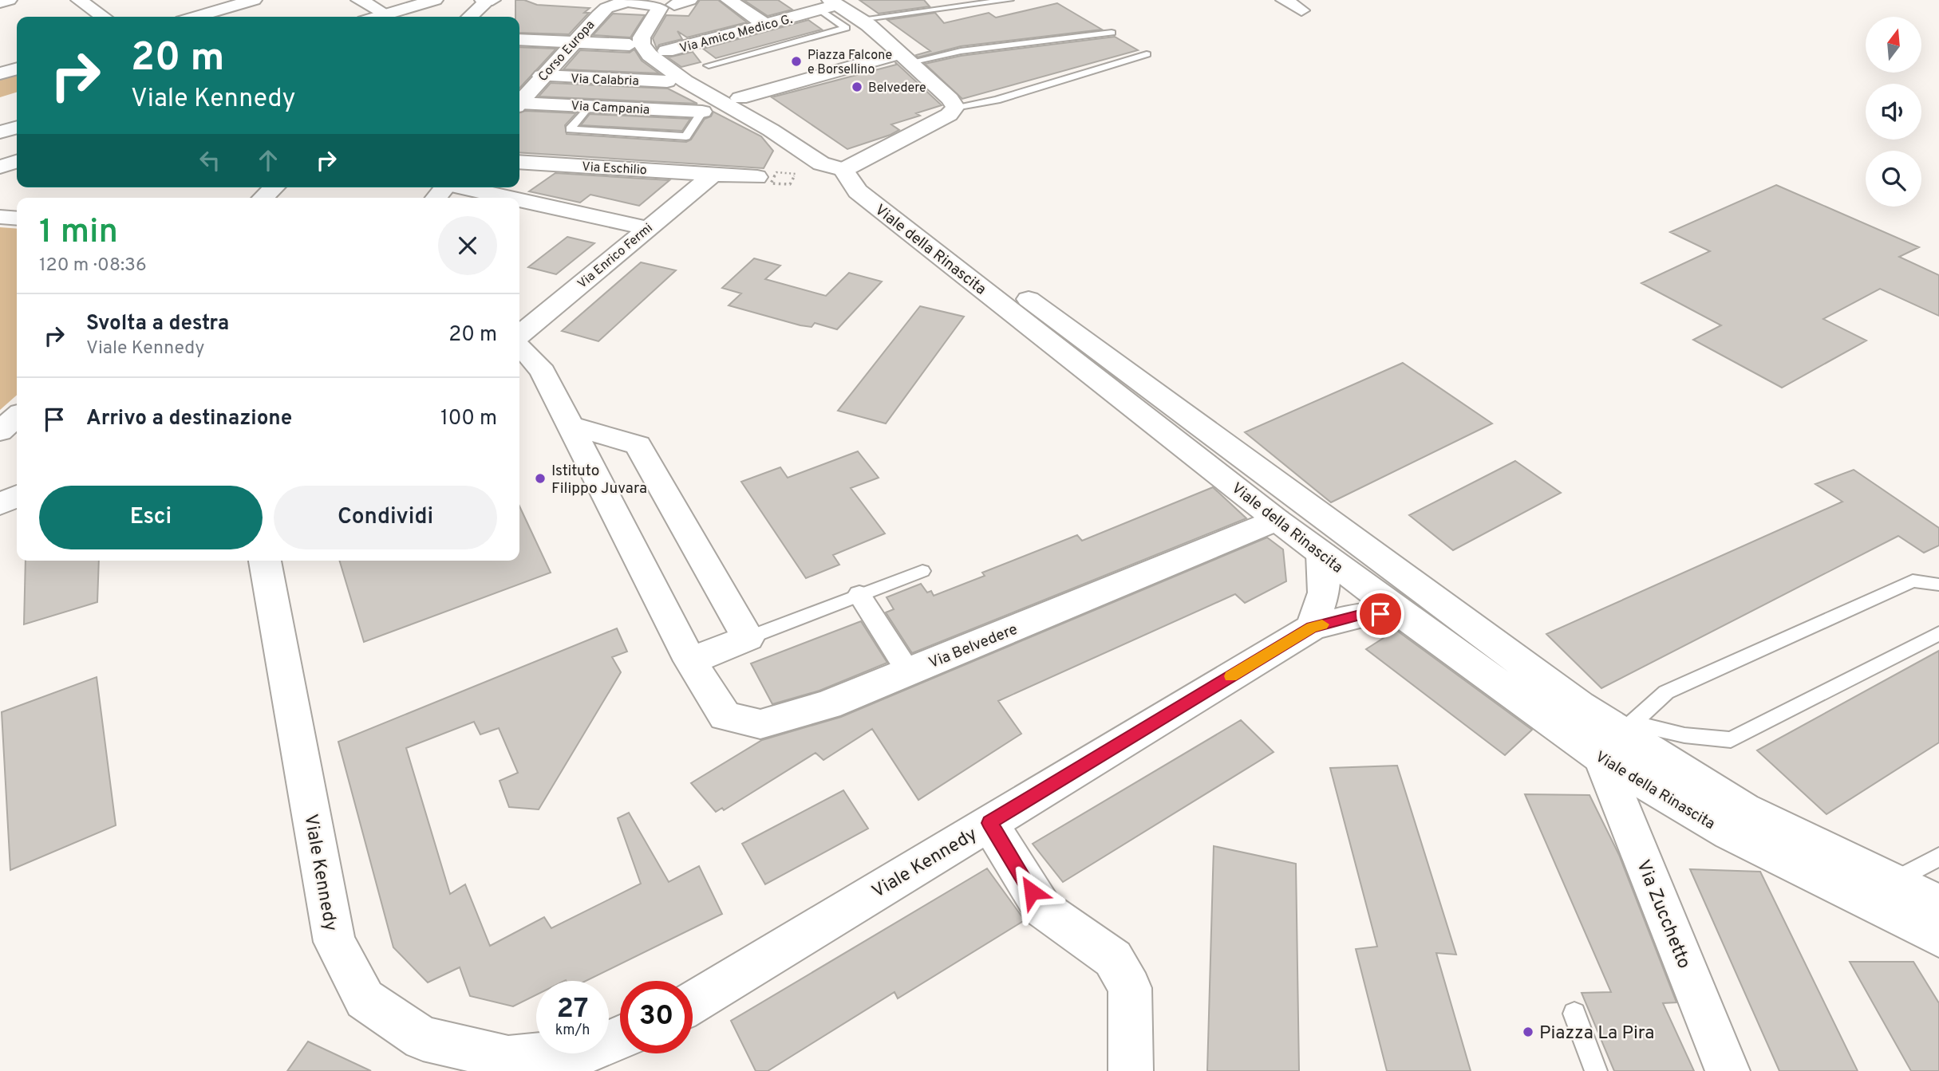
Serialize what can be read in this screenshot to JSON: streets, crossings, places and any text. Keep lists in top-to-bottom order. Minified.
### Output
{"streets":{"street":["Via Amico Medico G.","Corso Europa","Via Calabria","Via Campania","Via Eschilio","Viale della Rinascita","Via Enrico Fermi","Via Belvedere","Viale Kennedy","Via Zucchetto"]},"crossings":[["Via Amico Medico G.","Viale della Rinascita"],["Corso Europa","Via Calabria"],["Corso Europa","Viale della Rinascita"],["Via Eschilio","Via Enrico Fermi"],["Viale della Rinascita","Via Belvedere"],["Viale della Rinascita","Viale Kennedy"],["Viale della Rinascita","Via Zucchetto"]],"places":["Piazza Falcone e Borsellino","Belvedere","Istituto Filippo Juvara","Piazza La Pira"],"north":"top","page":{"turn":["20 m","Viale Kennedy"],"heading":["1 min","120 m · 08:36"],"list":[{"name":"Svolta a destra","note":"Viale Kennedy","value":"20 m"},{"name":"Arrivo a destinazione","value":"100 m"}],"buttons":["Esci","Condividi"],"speed":"27 km/h","limit":"30"}}
